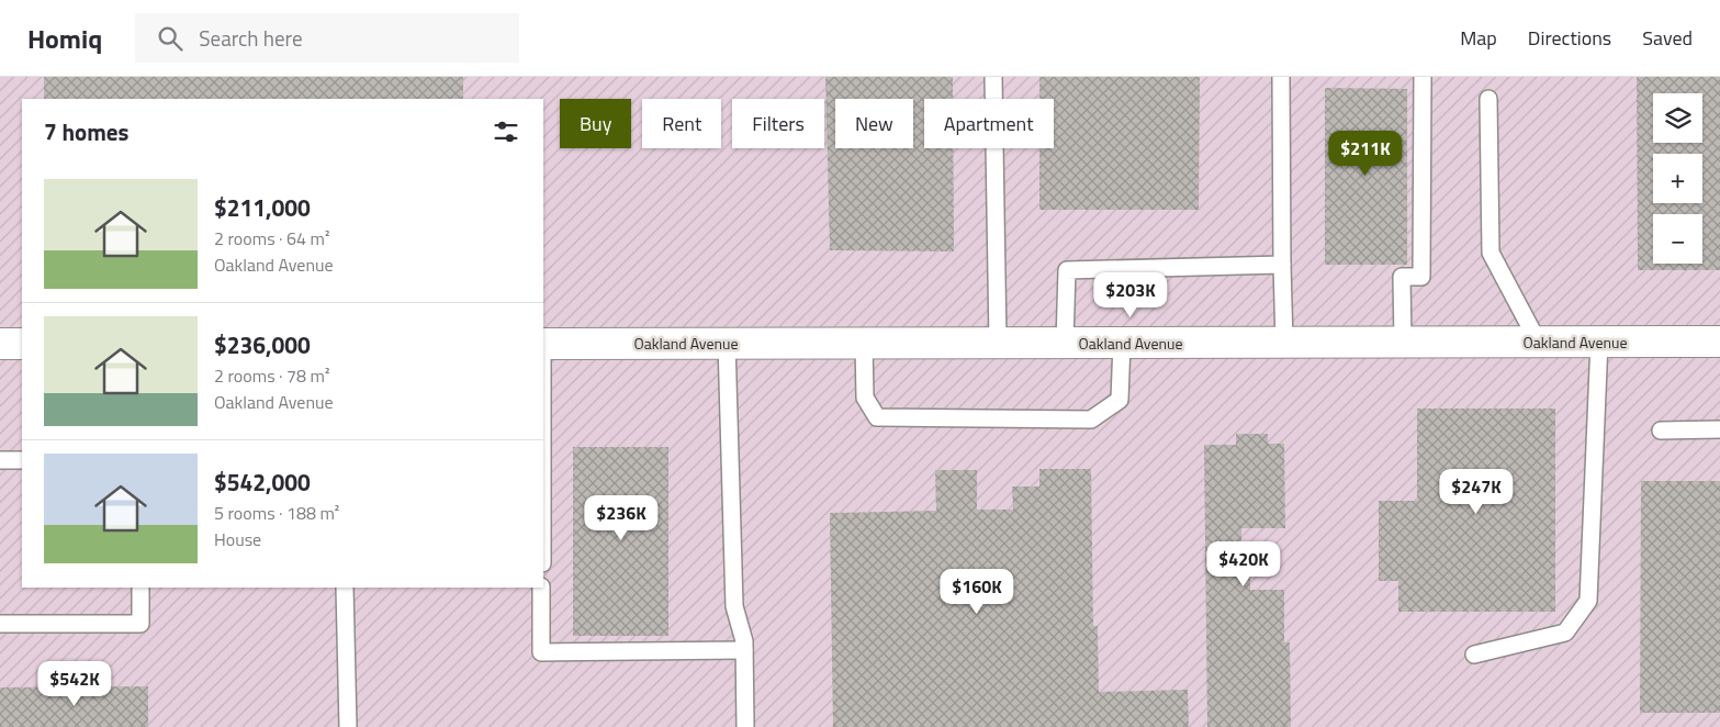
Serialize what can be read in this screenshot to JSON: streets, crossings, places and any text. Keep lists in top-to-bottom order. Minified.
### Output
{"streets":{"street":["Oakland Avenue"]},"page":{"header":"Homiq","search":"Search here","nav":["Map","Directions","Saved"],"map_buttons":["+","−"],"chip":["Buy","Rent","Filters","New","Apartment"],"heading":"7 homes","price":["$211K","$203K","$247K","$236K","$420K","$160K","$542K"],"list":[{"name":"$211,000","note":"2 rooms · 64 m² · Oakland Avenue"},{"name":"$236,000","note":"2 rooms · 78 m² · Oakland Avenue"},{"name":"$542,000","note":"5 rooms · 188 m² · House"}]}}
